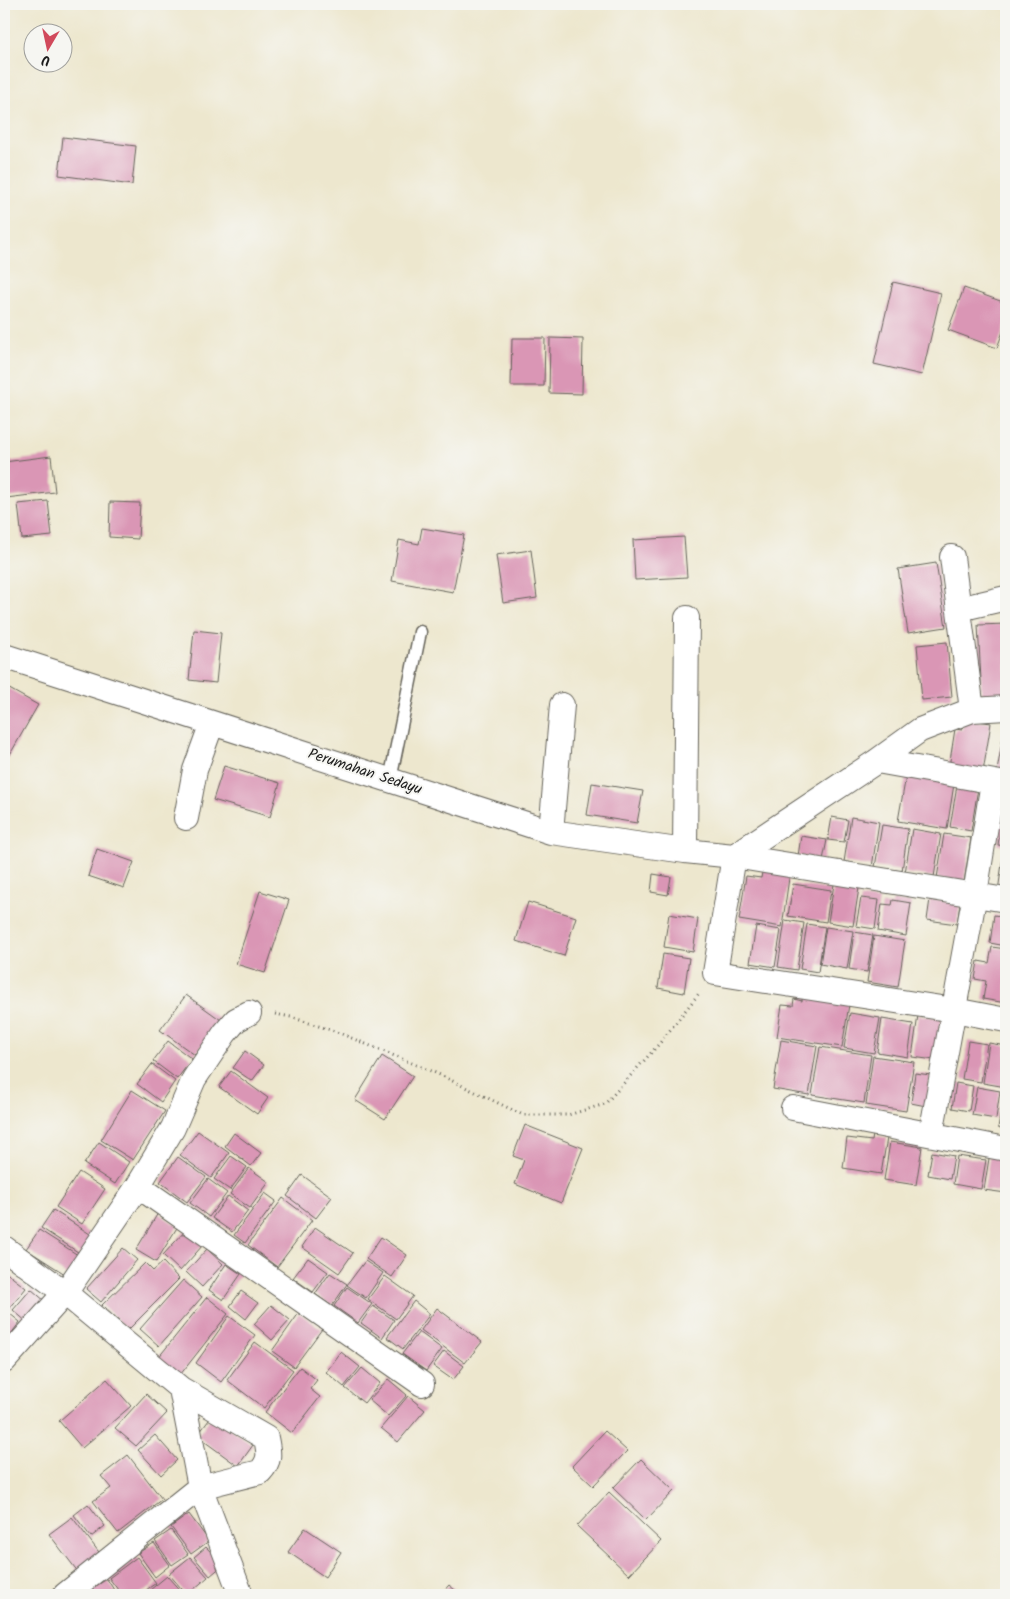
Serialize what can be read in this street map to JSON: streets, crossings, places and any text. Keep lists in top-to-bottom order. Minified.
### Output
{"streets":{"street":["Perumahan Sedayu"]},"north":"bottom"}
